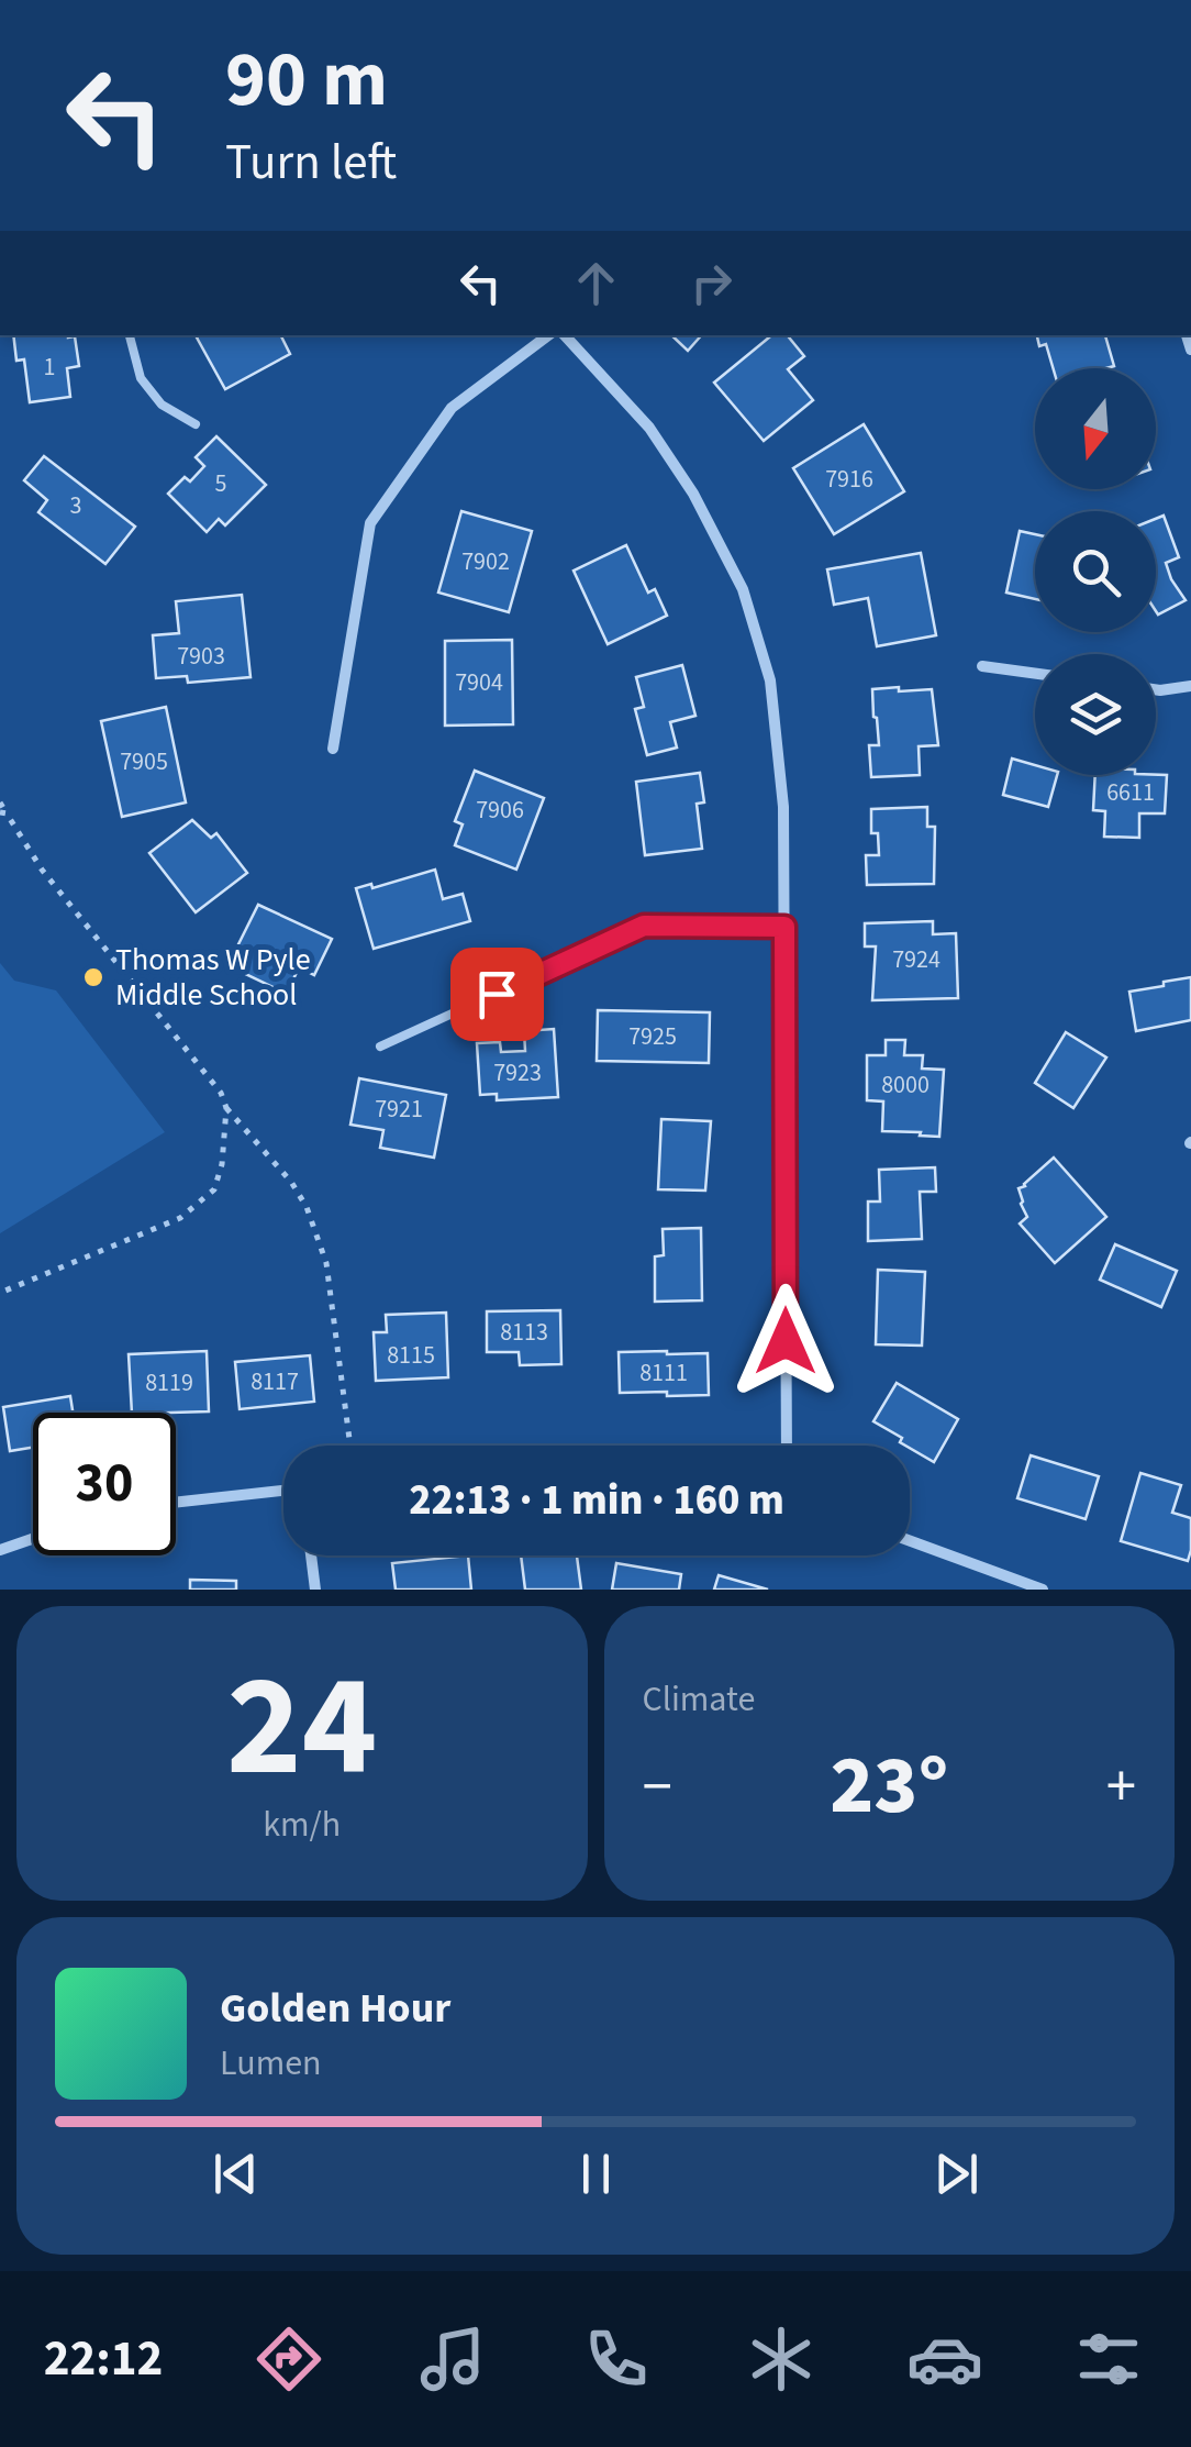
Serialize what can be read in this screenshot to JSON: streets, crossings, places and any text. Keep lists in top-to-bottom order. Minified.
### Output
{"places":["Thomas W Pyle Middle School"],"house_numbers":["1","7916","5","3","7902","7903","7904","7905","6611","7906","7924","7925","7923","8000","7921","8113","8115","8111","8117","8119"],"north":"bottom","page":{"turn":["90 m","Turn left"],"limit":"30","trip":"22:13 · 1 min · 160 m","tile":[["24","km/h"],"Climate"],"heat":["−","23°","+"],"song":["Golden Hour","Lumen"],"tabs":"22:12"}}
